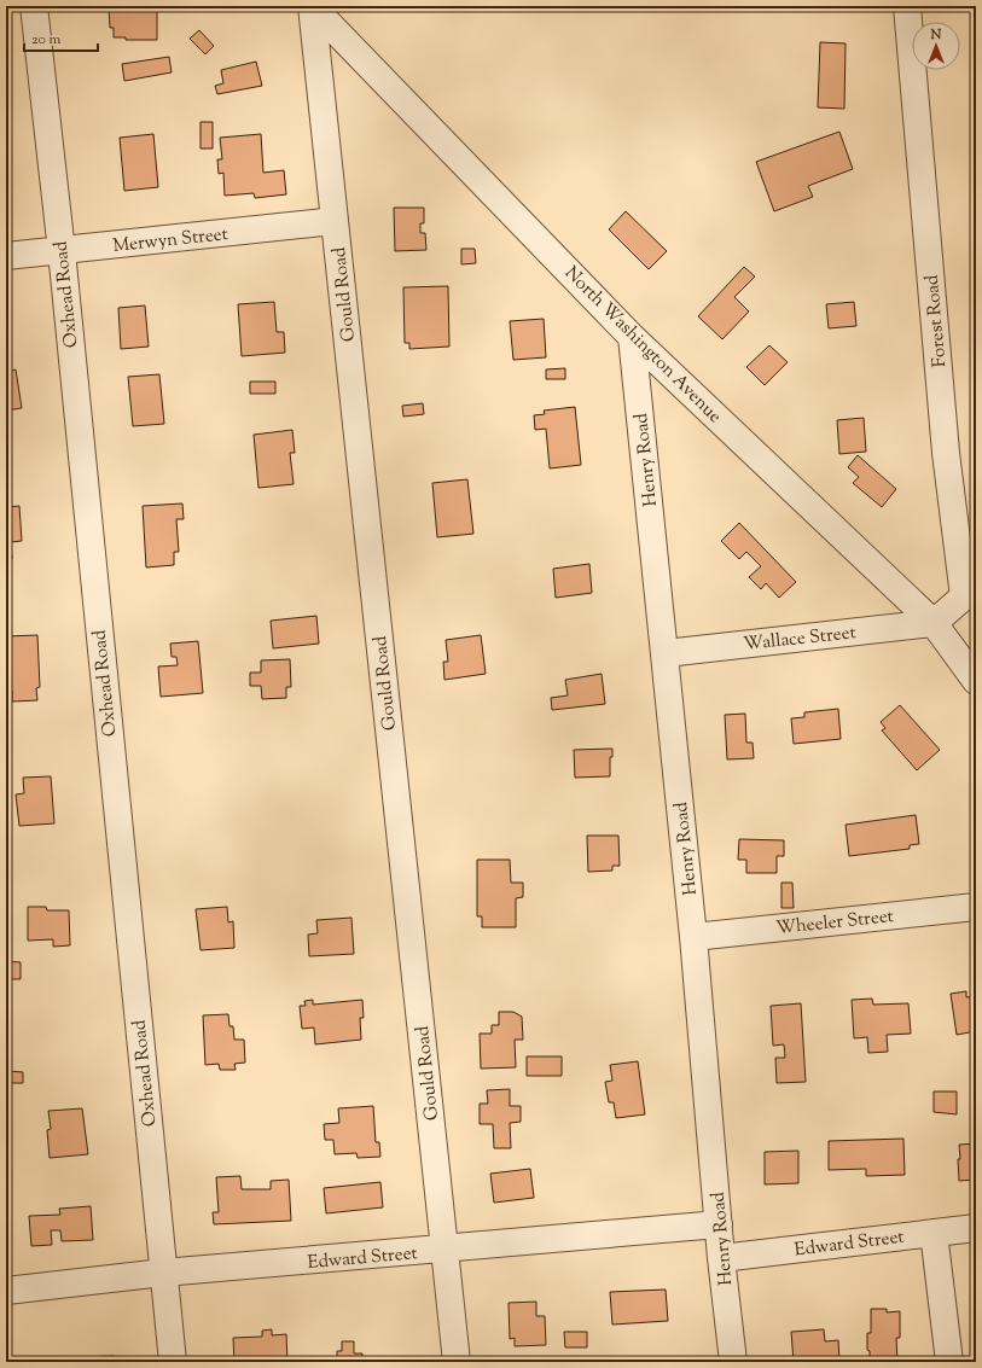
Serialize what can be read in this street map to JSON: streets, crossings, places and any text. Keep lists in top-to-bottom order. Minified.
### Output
{"streets":{"street":["Merwyn Street","Oxhead Road","Gould Road","Forest Road","North Washington Avenue","Henry Road","Wallace Street","Wheeler Street","Edward Street"]},"crossings":[["Merwyn Street","Oxhead Road"],["Merwyn Street","Gould Road"],["Oxhead Road","Edward Street"],["Gould Road","North Washington Avenue"],["Gould Road","Edward Street"],["Forest Road","North Washington Avenue"],["Forest Road","Wallace Street"],["North Washington Avenue","Henry Road"],["North Washington Avenue","Wallace Street"],["Henry Road","Wallace Street"],["Henry Road","Wheeler Street"],["Henry Road","Edward Street"]],"scale_bar":"20 m","north":"top"}
